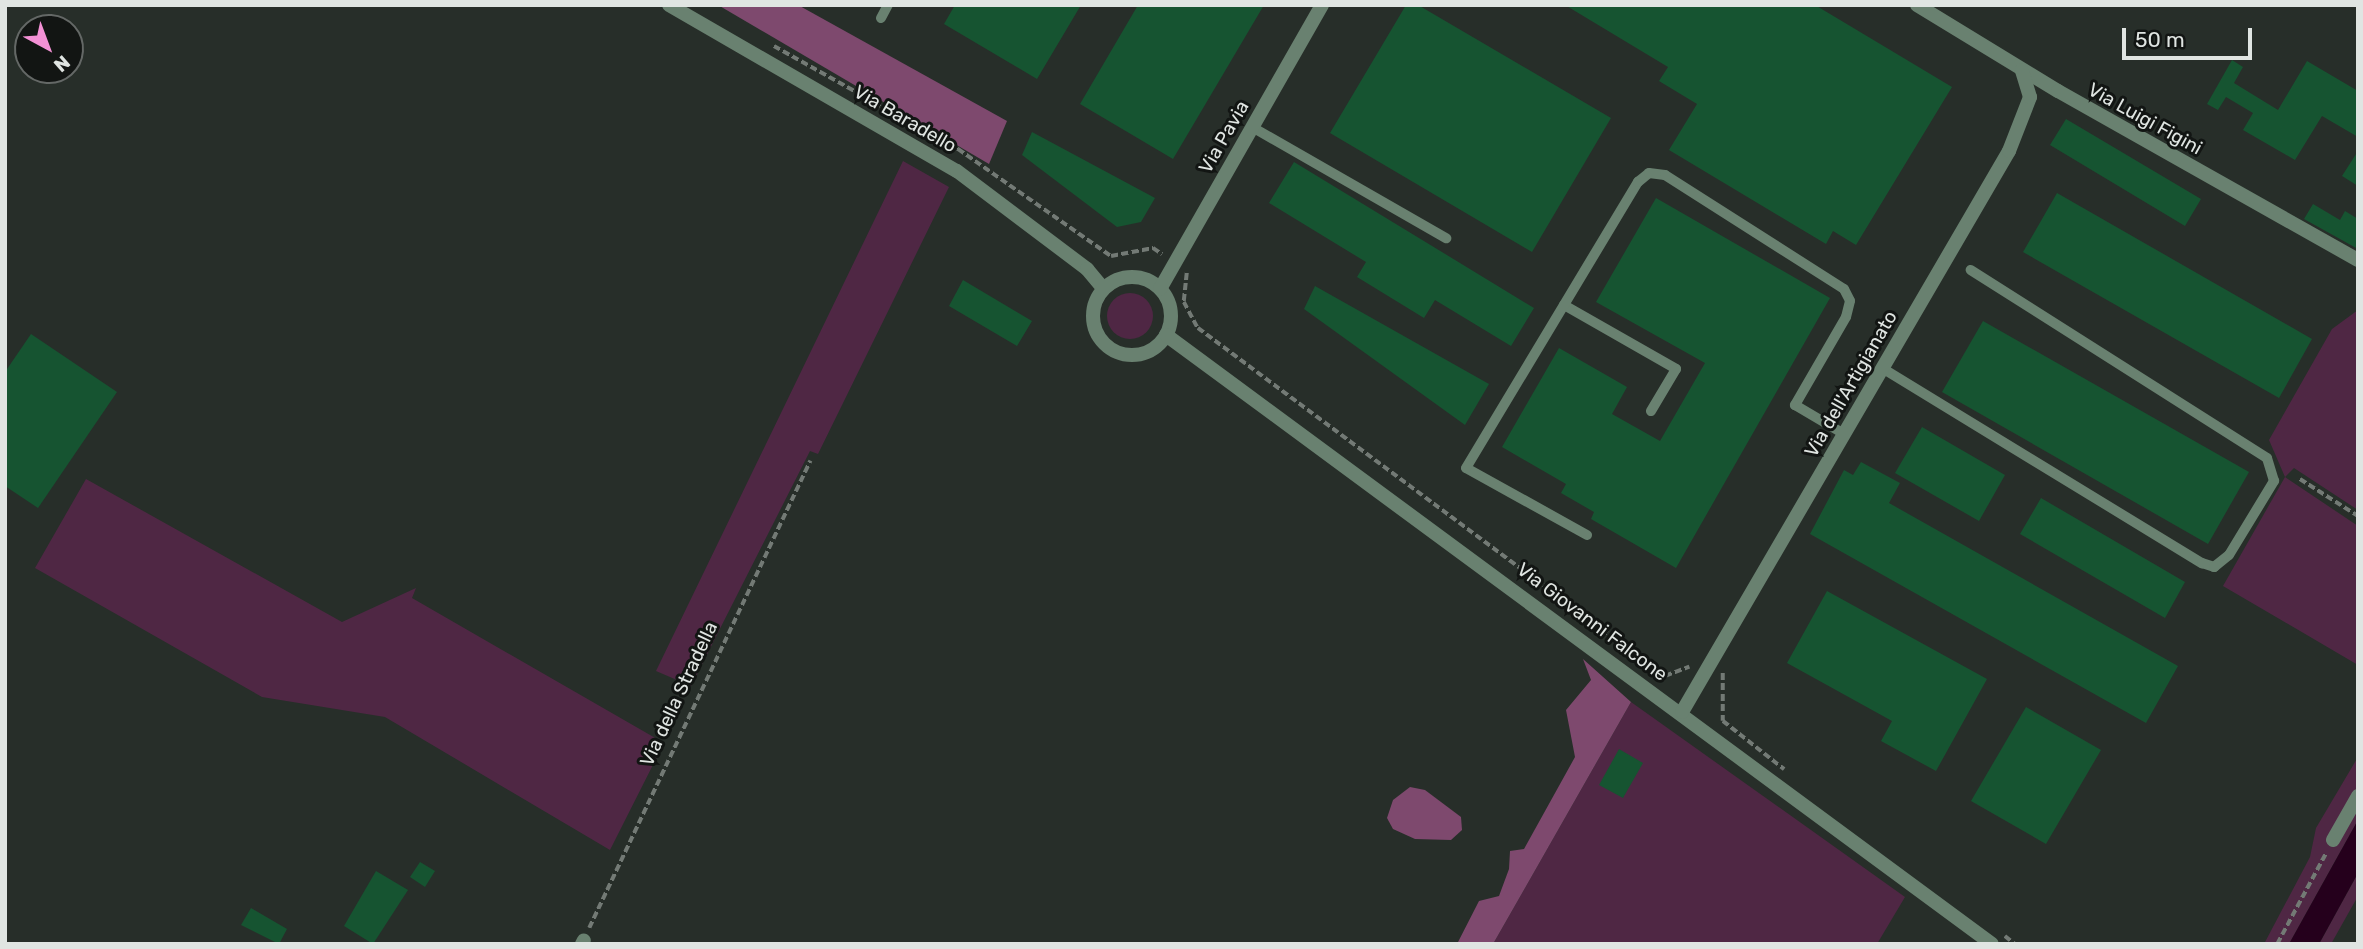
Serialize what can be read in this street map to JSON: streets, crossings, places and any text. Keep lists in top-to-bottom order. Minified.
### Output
{"streets":{"street":["Via Baradello","Via Luigi Figini","Via Pavia","Via dell'Artigianato","Via Giovanni Falcone"],"path":["Via della Stradella"]},"crossings":[["Via Baradello","Via Pavia"],["Via Baradello","Via Giovanni Falcone"],["Via Luigi Figini","Via dell'Artigianato"],["Via Pavia","Via Giovanni Falcone"],["Via dell'Artigianato","Via Giovanni Falcone"]],"scale_bar":"50 m","north":"bottom right"}
